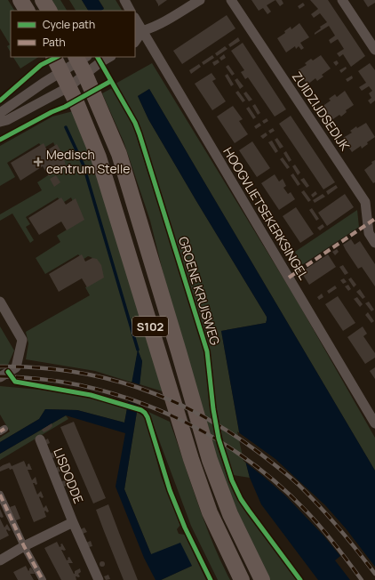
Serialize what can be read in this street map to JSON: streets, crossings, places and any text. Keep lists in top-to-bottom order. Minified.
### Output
{"streets":{"main road":["S102"],"street":["ZUIDZIJDSEDIJK","HOOGVLIETSEKERKSINGEL","LISDODDE"],"cycle path":["GROENE KRUISWEG"]},"places":{"health":["Medisch centrum Stelle"]},"legend":["Cycle path","Path"]}
